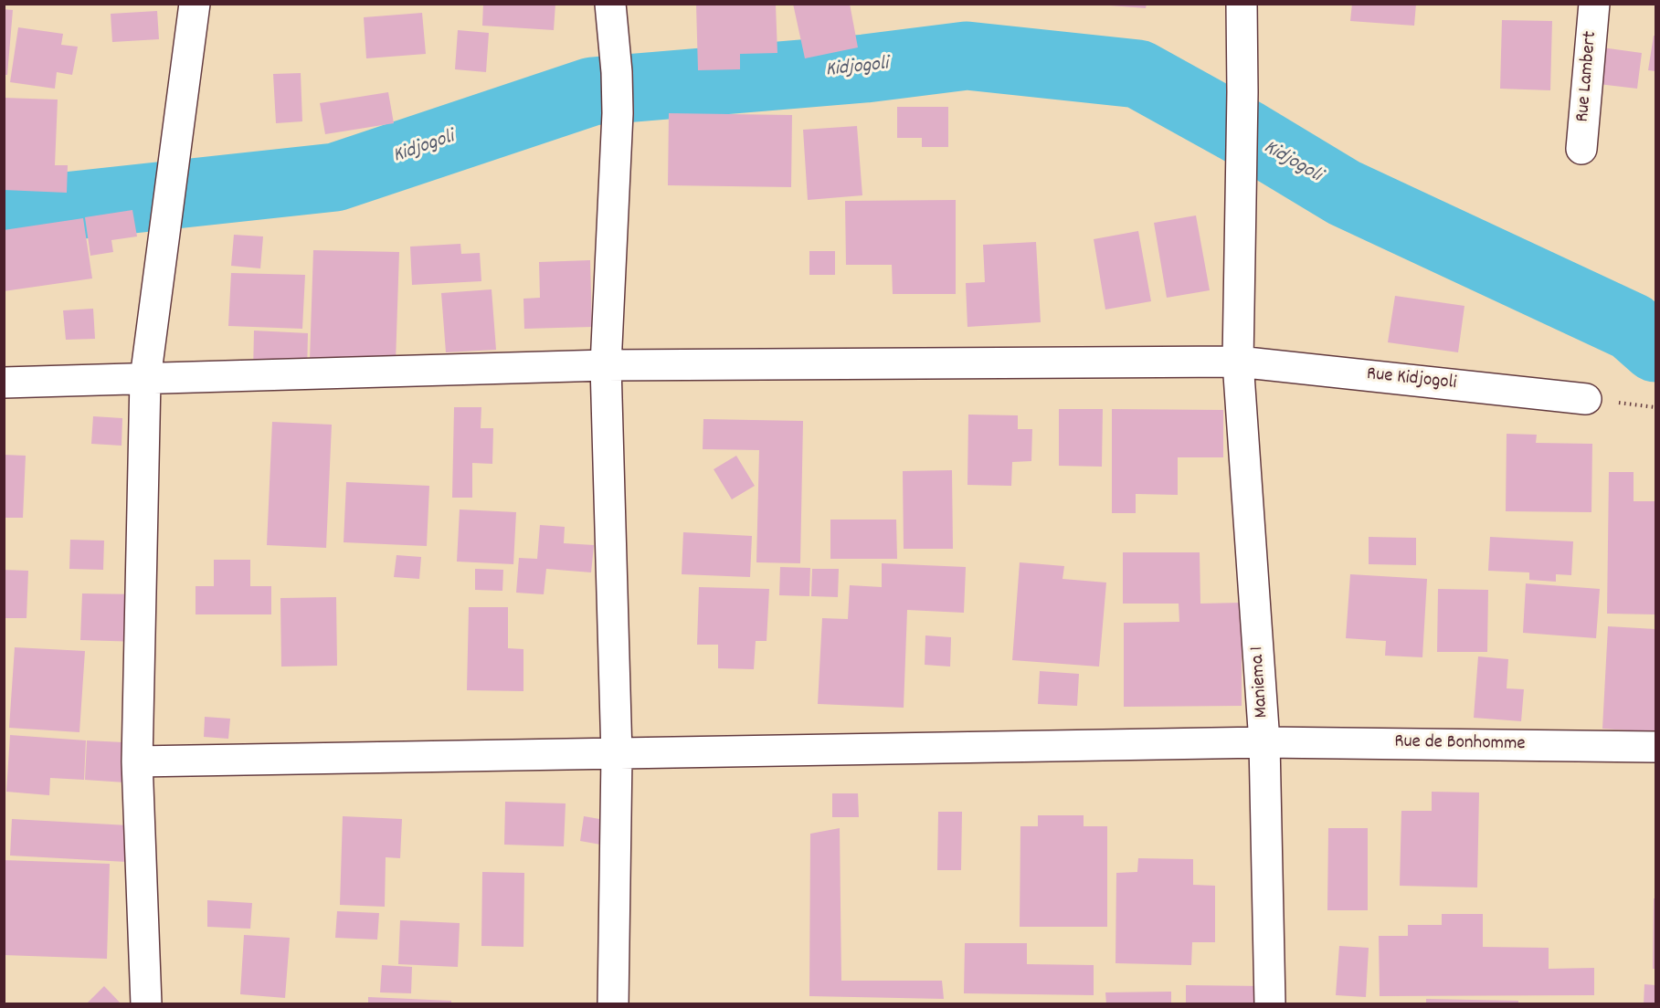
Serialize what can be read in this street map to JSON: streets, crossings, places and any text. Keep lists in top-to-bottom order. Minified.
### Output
{"streets":{"street":["Rue Lambert","Rue Kidjogoli","Maniema 1","Rue de Bonhomme"]},"crossings":[["Rue Kidjogoli","Maniema 1"],["Maniema 1","Rue de Bonhomme"]],"water":["Kidjogoli"]}
